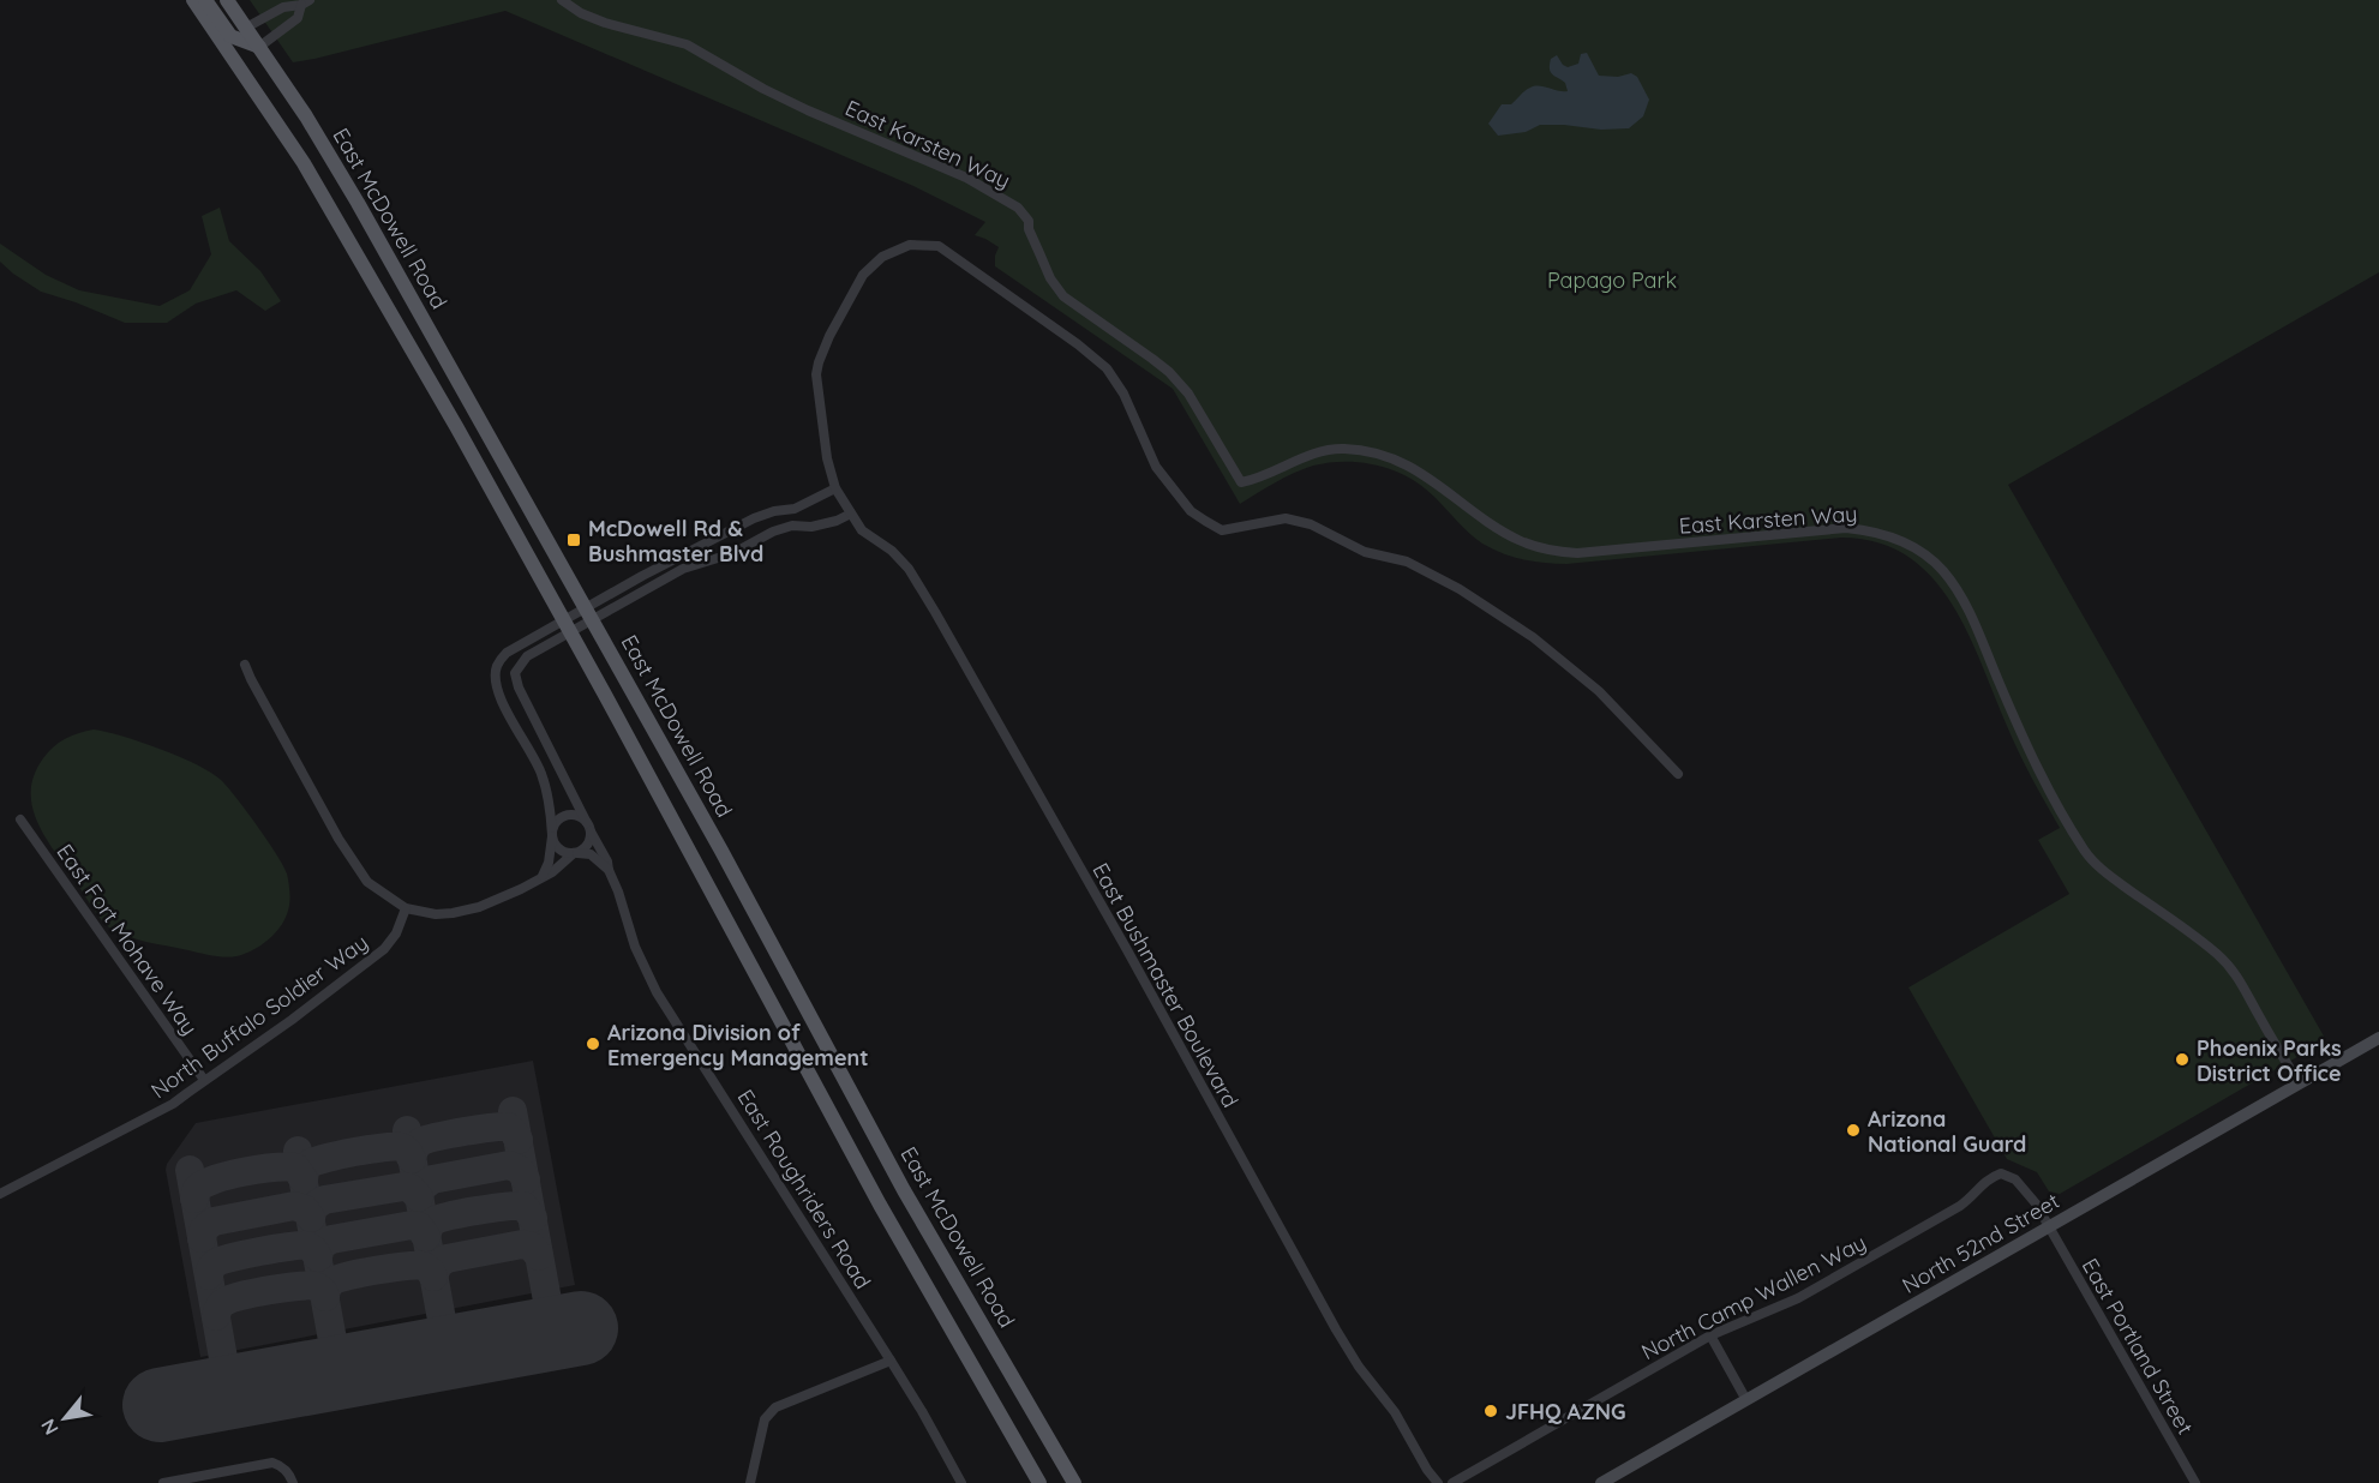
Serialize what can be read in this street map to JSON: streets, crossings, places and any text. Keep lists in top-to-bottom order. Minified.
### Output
{"streets":{"main road":["East McDowell Road","North 52nd Street"],"street":["East Karsten Way","East Fort Mohave Way","East Bushmaster Boulevard","North Buffalo Soldier Way","East Roughriders Road","North Camp Wallen Way","East Portland Street"]},"crossings":[["East Karsten Way","North 52nd Street"],["East Fort Mohave Way","North Buffalo Soldier Way"],["North 52nd Street","North Camp Wallen Way"],["North 52nd Street","East Portland Street"],["North Camp Wallen Way","East Portland Street"]],"parks":["Papago Park"],"places":{"transit":["McDowell Rd & Bushmaster Blvd"],"other":["Arizona Division of Emergency Management","Phoenix Parks District Office","Arizona National Guard","JFHQ AZNG"]},"north":"bottom left"}
